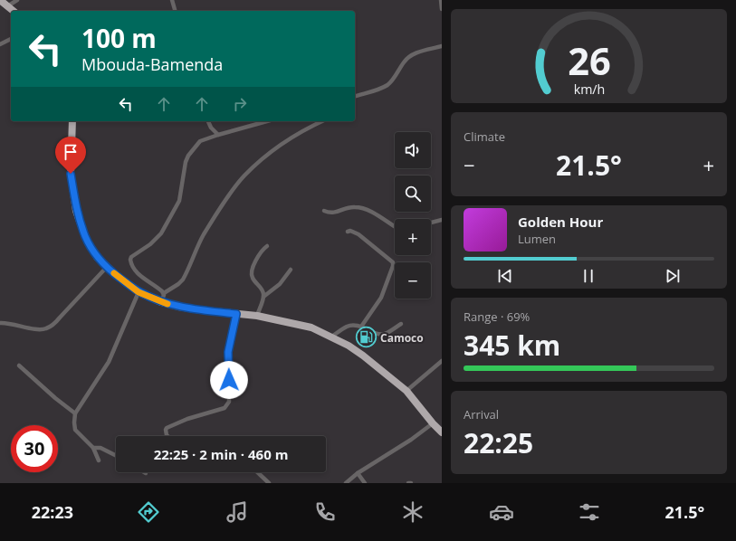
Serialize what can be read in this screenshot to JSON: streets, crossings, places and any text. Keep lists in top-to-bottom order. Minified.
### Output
{"places":{"fuel station":["Camoco"]},"page":{"turn":["100 m","Mbouda-Bamenda"],"tile":["Climate",["Range · 69%","345 km"],["Arrival","22:25"]],"map_buttons":["+","−"],"heat":["−","21.5°","+"],"song":["Golden Hour","Lumen"],"limit":"30","trip":"22:25 · 2 min · 460 m","tabs":["22:23","21.5°"],"gauge":["26","km/h"]}}
